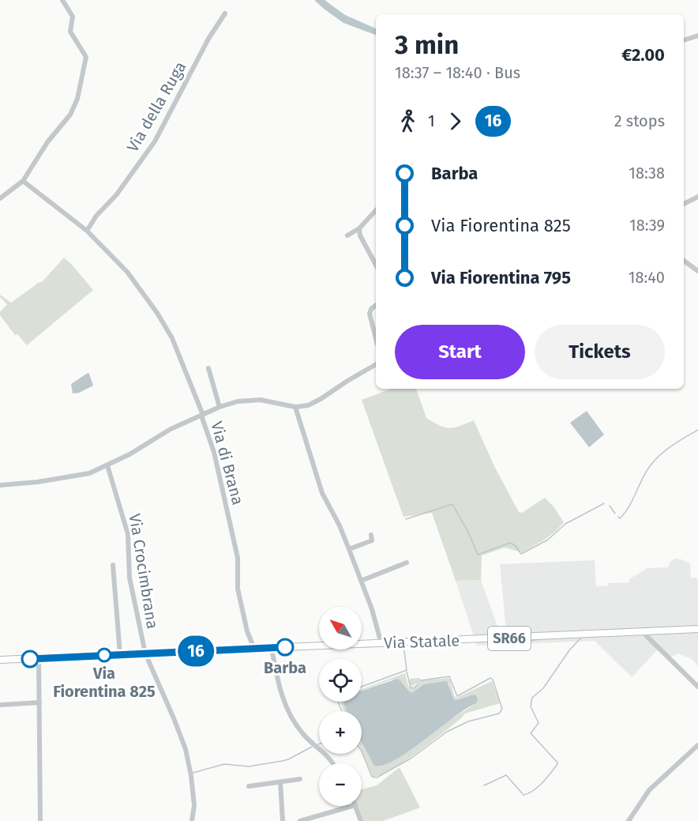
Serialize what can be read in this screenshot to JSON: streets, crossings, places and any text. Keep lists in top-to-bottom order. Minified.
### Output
{"streets":{"main road":["SR66","Via Statale"],"street":["Via della Ruga","Via di Brana","Via Crocimbrana"]},"crossings":[["Via di Brana","Via Statale"],["Via Crocimbrana","SR66"],["Via Crocimbrana","Via Statale"],["SR66","Via Statale"]],"places":["Barba","Via Fiorentina 825"],"lines":["bus line 16"],"north":"top left","page":{"on_map":"16","heading":["3 min","18:37 – 18:40 · Bus","€2.00"],"legs":["1","16","2 stops"],"list":[{"name":"Barba","value":"18:38"},{"name":"Via Fiorentina 825","value":"18:39"},{"name":"Via Fiorentina 795","value":"18:40"}],"buttons":["Start","Tickets"],"map_buttons":["+","−"]}}
